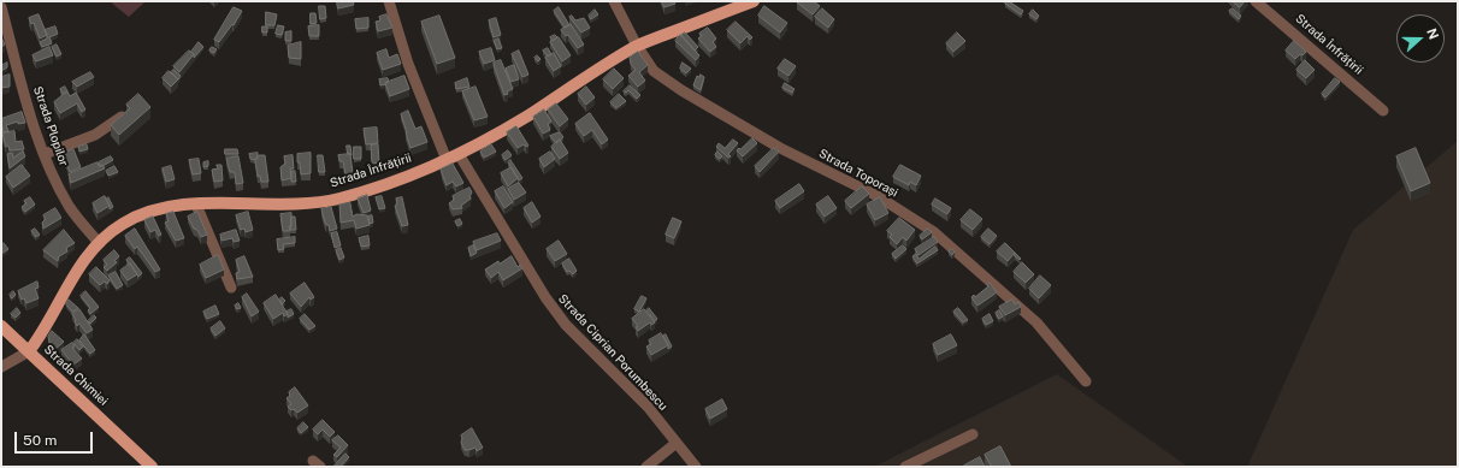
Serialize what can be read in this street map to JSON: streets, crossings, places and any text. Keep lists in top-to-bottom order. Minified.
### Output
{"streets":{"main road":["Strada Înfrățirii","Strada Chimiei"],"street":["Strada Plopilor","Strada Toporași","Strada Ciprian Porumbescu"]},"crossings":[["Strada Înfrățirii","Strada Plopilor"],["Strada Înfrățirii","Strada Toporași"],["Strada Înfrățirii","Strada Ciprian Porumbescu"],["Strada Înfrățirii","Strada Chimiei"]],"scale_bar":"50 m","north":"right"}
